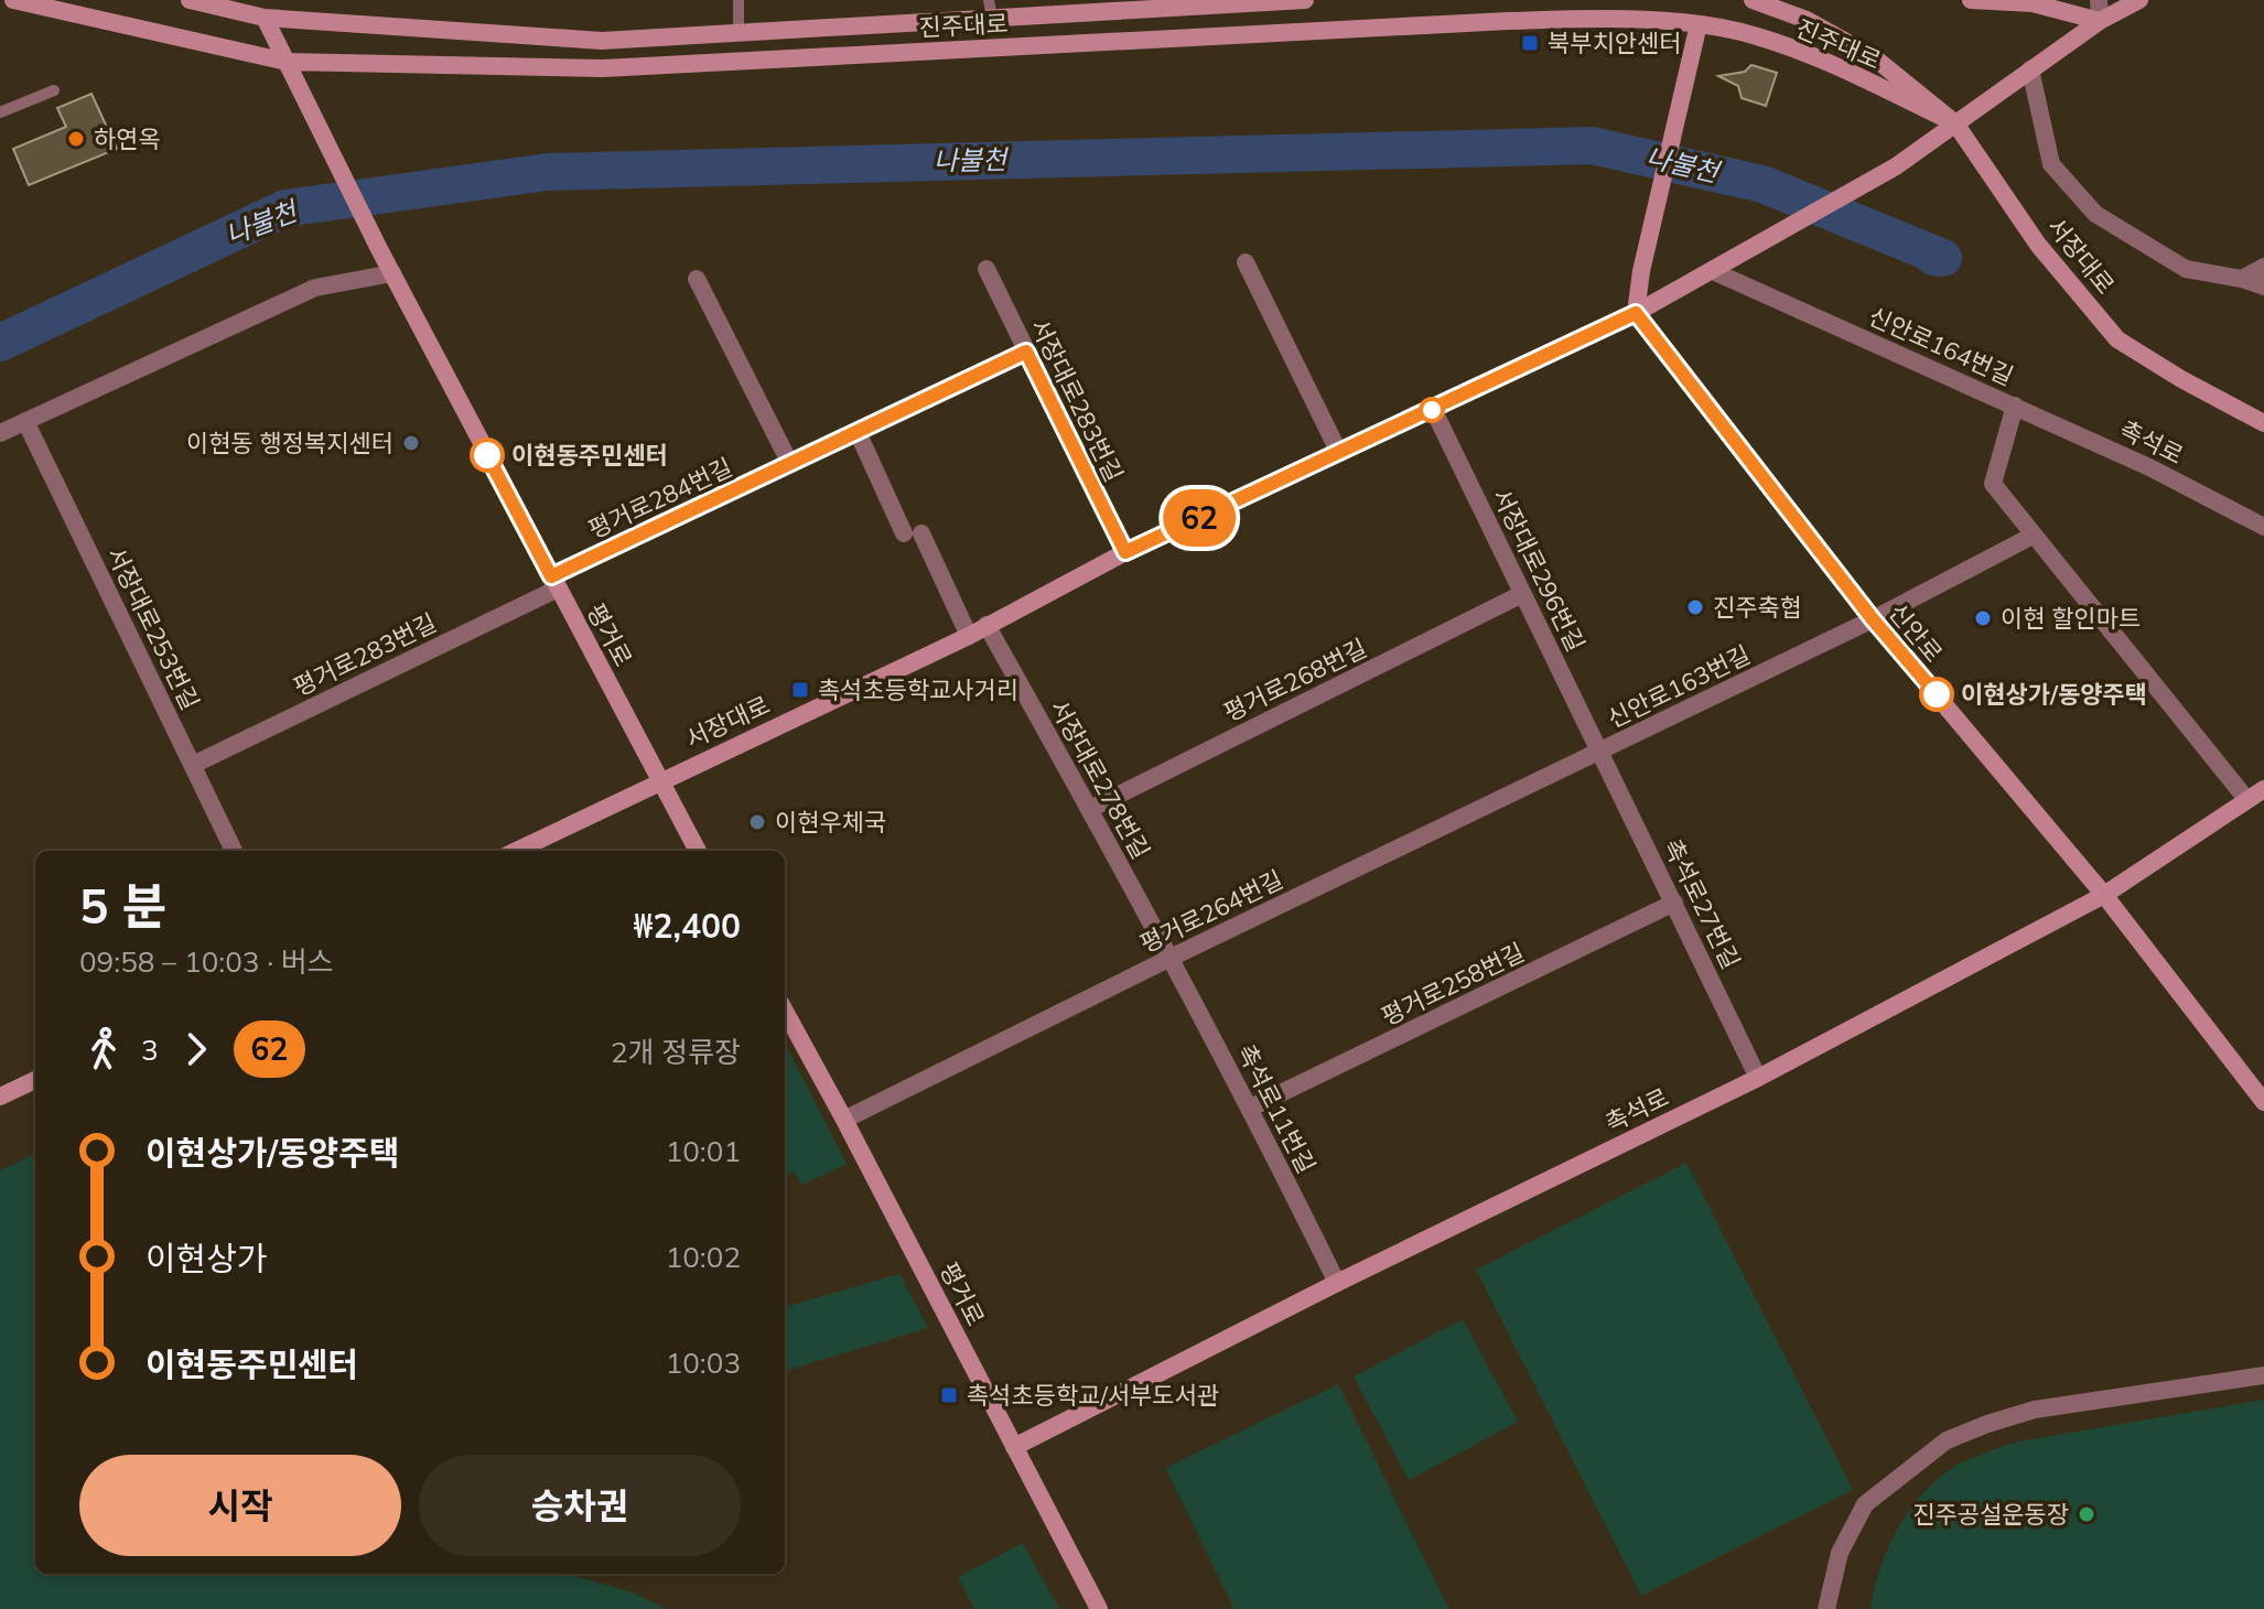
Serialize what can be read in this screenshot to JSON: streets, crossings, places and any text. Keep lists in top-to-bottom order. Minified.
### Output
{"streets":{"street":["진주대로","서장대로","신안로164번길","서장대로283번길","촉석로","평거로284번길","서장대로296번길","서장대로253번길","신안로","평거로","평거로283번길","평거로268번길","신안로163번길","서장대로278번길","촉석로27번길","평거로264번길","평거로258번길","촉석로11번길"]},"crossings":[["진주대로","서장대로"],["진주대로","평거로"],["서장대로","신안로164번길"],["서장대로","서장대로283번길"],["서장대로","서장대로296번길"],["서장대로","신안로"],["서장대로","평거로"],["서장대로","서장대로278번길"],["신안로164번길","촉석로"],["서장대로283번길","평거로284번길"],["촉석로","신안로"],["촉석로","평거로"],["촉석로","촉석로27번길"],["촉석로","촉석로11번길"],["평거로284번길","평거로"],["평거로284번길","평거로283번길"],["서장대로296번길","평거로268번길"],["서장대로296번길","신안로163번길"],["서장대로296번길","촉석로27번길"],["서장대로296번길","평거로264번길"],["서장대로253번길","평거로283번길"],["신안로","신안로163번길"],["평거로","평거로283번길"],["평거로","평거로264번길"],["평거로268번길","서장대로278번길"],["신안로163번길","촉석로27번길"],["신안로163번길","평거로264번길"],["서장대로278번길","평거로264번길"],["서장대로278번길","촉석로11번길"],["촉석로27번길","평거로264번길"],["촉석로27번길","평거로258번길"],["평거로264번길","촉석로11번길"],["평거로258번길","촉석로11번길"]],"water":["나불천"],"places":{"transit":["북부치안센터","촉석초등학교사거리","촉석초등학교/서부도서관"],"other":["하연옥","이현동 행정복지센터","이현동주민센터","진주축협","이현 할인마트","이현상가/동양주택","이현우체국","진주공설운동장"]},"lines":["bus line 62"],"page":{"on_map":"62","heading":["5 분","09:58 – 10:03 · 버스","₩2,400"],"legs":["3","62","2개 정류장"],"list":[{"name":"이현상가/동양주택","value":"10:01"},{"name":"이현상가","value":"10:02"},{"name":"이현동주민센터","value":"10:03"}],"buttons":["시작","승차권"]}}
